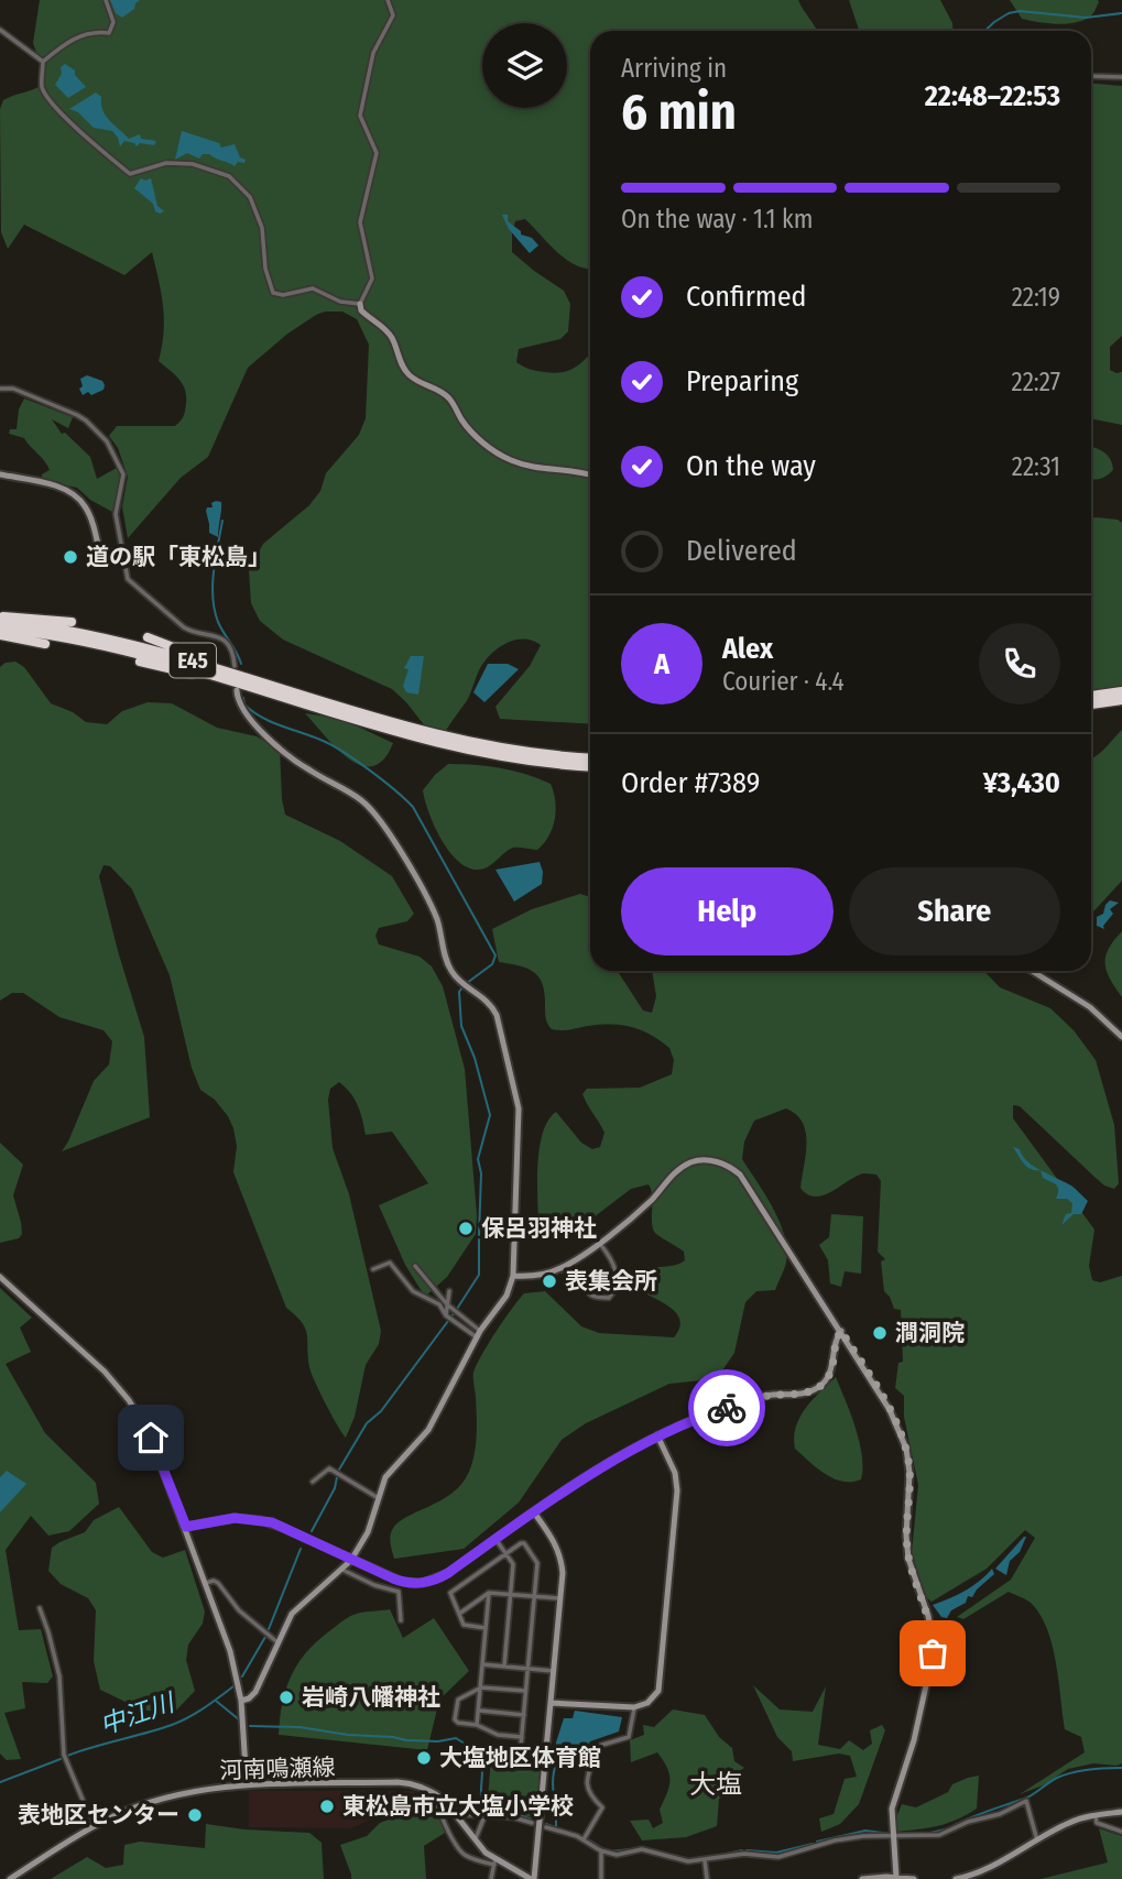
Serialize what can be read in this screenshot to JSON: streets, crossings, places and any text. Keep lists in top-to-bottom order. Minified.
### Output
{"streets":{"highway":["E45"],"street":["河南鳴瀬線"]},"districts":["大塩"],"water":["中江川"],"places":["道の駅「東松島」","保呂羽神社","表集会所","澗洞院","岩崎八幡神社","大塩地区体育館","東松島市立大塩小学校","表地区センター"],"page":{"heading":["6 min","Arriving in","22:48–22:53"],"panel":["Alex","Courier · 4.4","Order #7389","¥3,430"],"bar":"On the way · 1.1 km","list":[["Confirmed","22:19"],["Preparing","22:27"],["On the way","22:31"],"Delivered"],"round":"A","buttons":["Help","Share"]}}
